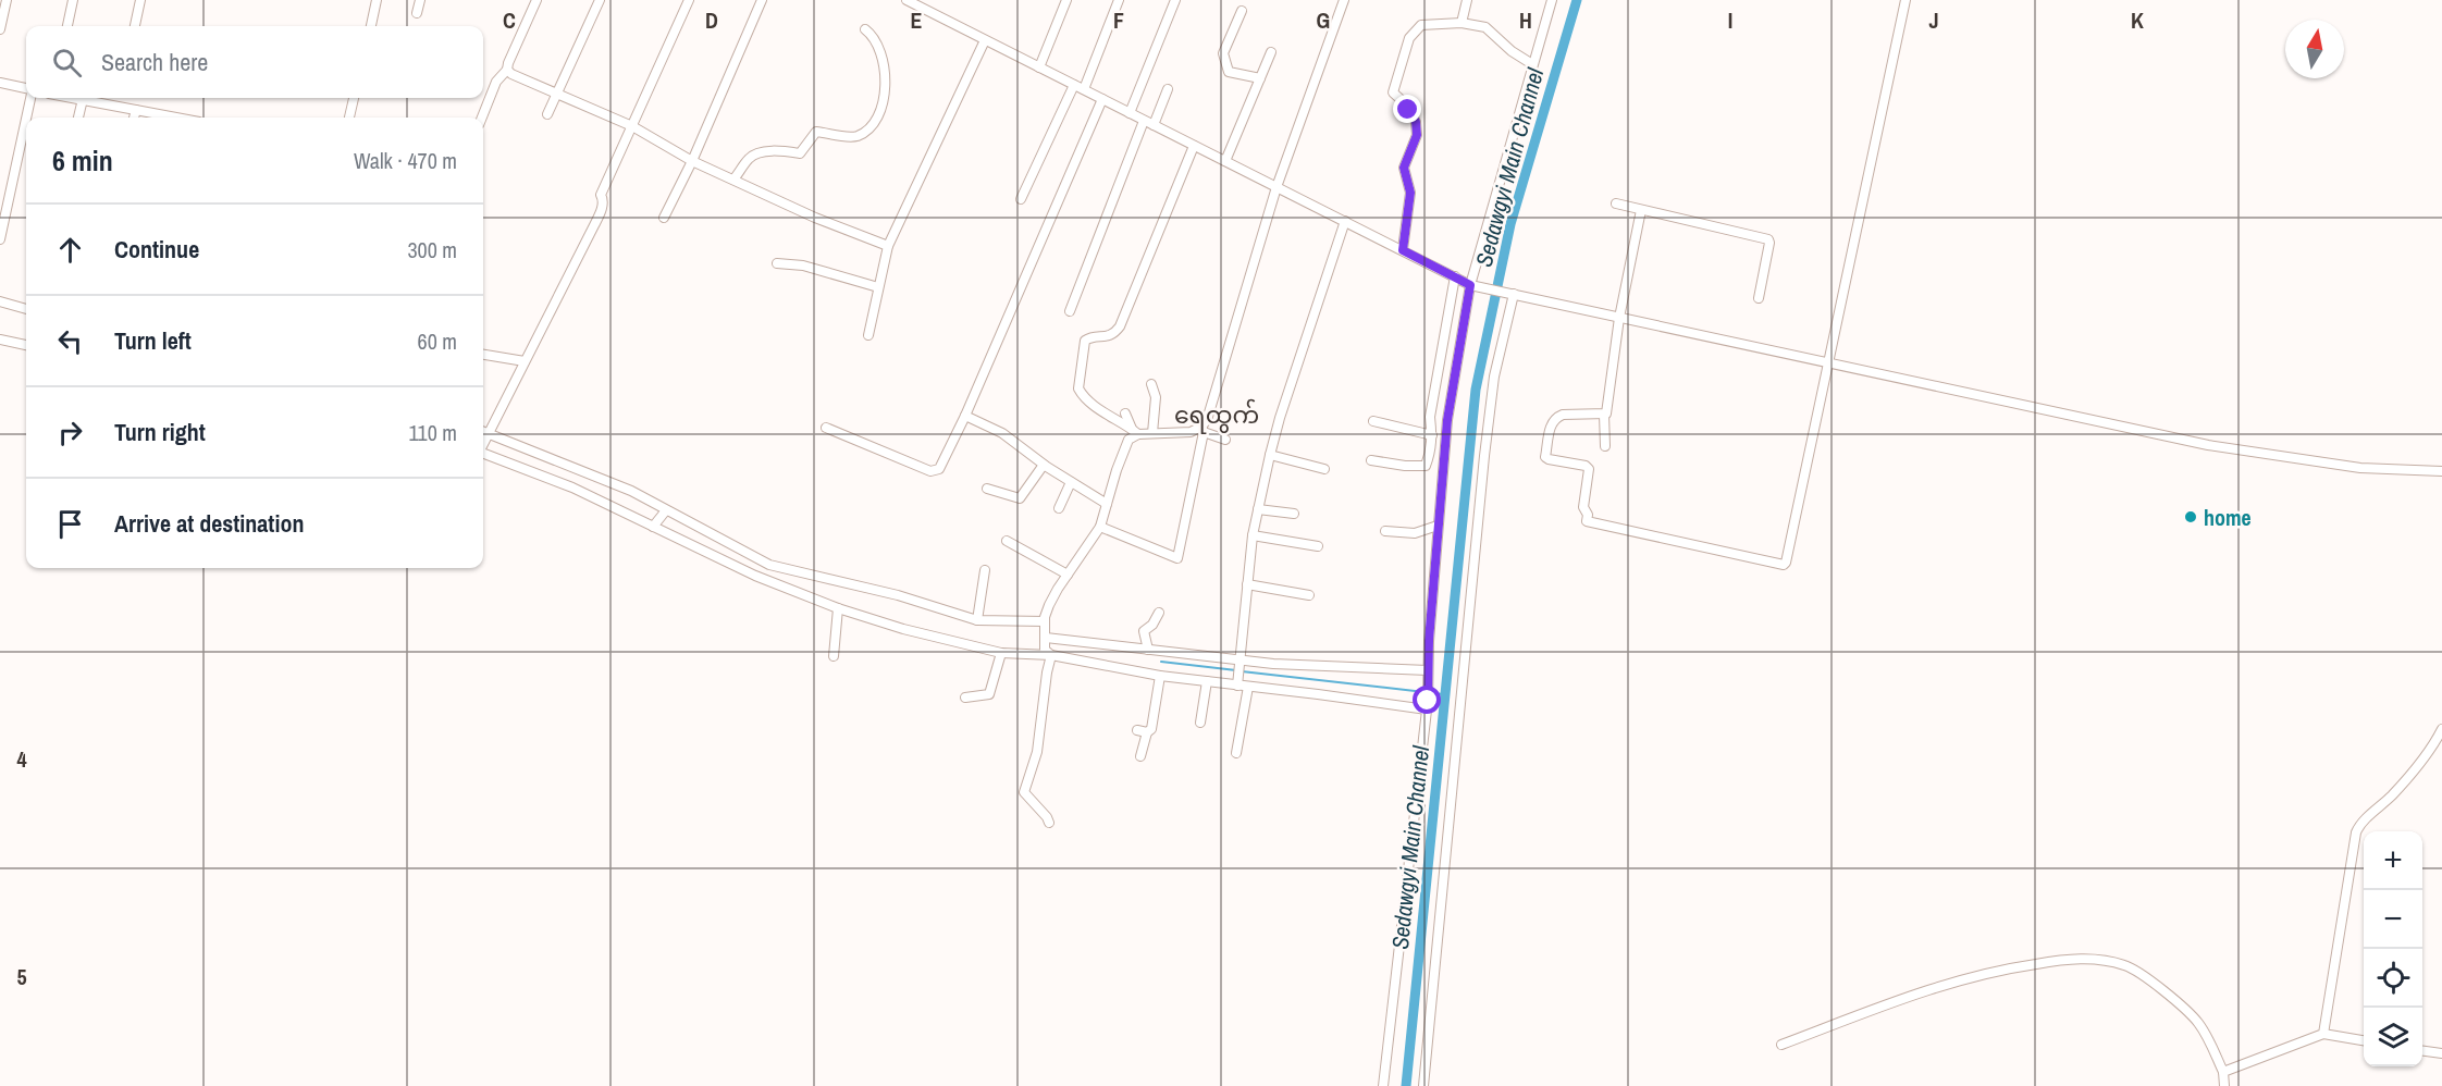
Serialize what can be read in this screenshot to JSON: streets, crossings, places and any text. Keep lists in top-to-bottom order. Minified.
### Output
{"districts":["ရေထွက်"],"water":["Sedawgyi Main Channel"],"places":["home"],"north":"top","page":{"search":"Search here","heading":["6 min","Walk · 470 m"],"list":[["Continue","300 m"],["Turn left","60 m"],["Turn right","110 m"],"Arrive at destination"],"map_buttons":["+","−"]},"grid":{"columns":["C","D","E","F","G","H","I","J","K"],"rows":["4","5"]}}
